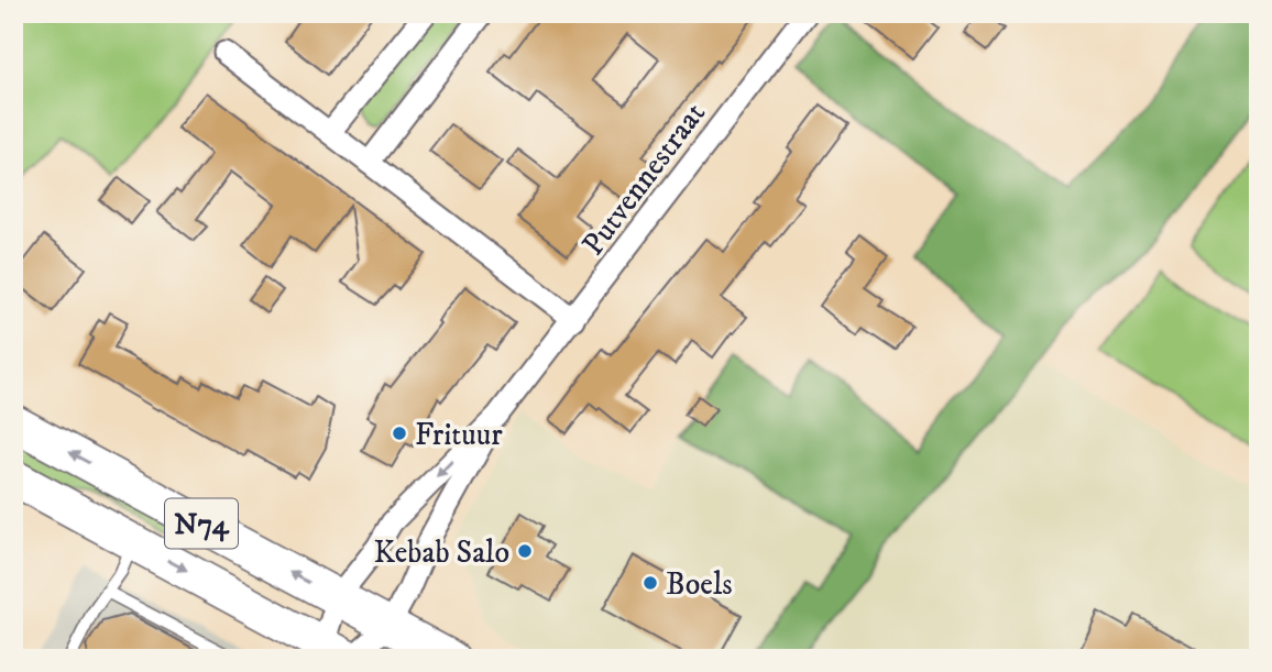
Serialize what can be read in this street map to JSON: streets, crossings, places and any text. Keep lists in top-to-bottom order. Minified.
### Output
{"streets":{"main road":["N74"],"street":["Putvennestraat"]},"crossings":[["Putvennestraat","N74"]],"places":["Frituur","Kebab Salo","Boels"]}
